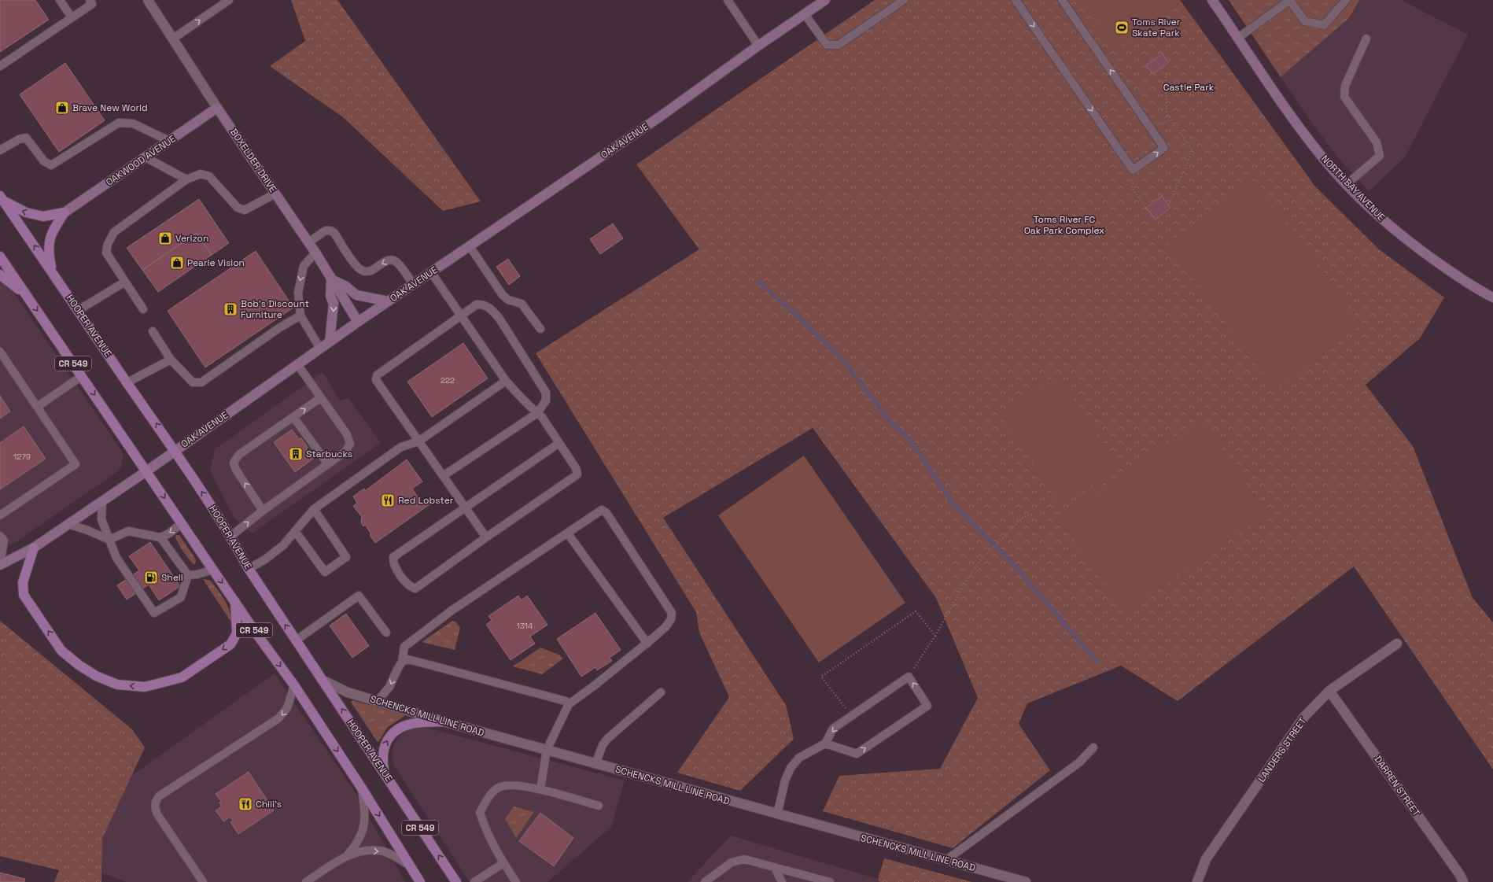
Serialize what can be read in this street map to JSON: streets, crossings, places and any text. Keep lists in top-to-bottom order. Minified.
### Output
{"streets":{"main road":["HOOPER AVENUE","CR 549"],"street":["OAK AVENUE","OAKWOOD AVENUE","BOXELDER DRIVE","NORTH BAY AVENUE","SCHENCKS MILL LINE ROAD","LANDERS STREET","DARREN STREET"]},"crossings":[["OAK AVENUE","BOXELDER DRIVE"],["OAK AVENUE","HOOPER AVENUE"],["OAK AVENUE","CR 549"],["OAKWOOD AVENUE","BOXELDER DRIVE"],["HOOPER AVENUE","SCHENCKS MILL LINE ROAD"],["LANDERS STREET","DARREN STREET"]],"parks":["Castle Park","Toms River FC Oak Park Complex"],"places":{"sports":["Toms River Skate Park"],"shop":["Brave New World","Verizon","Pearle Vision"],"building":["Bob's Discount Furniture","Starbucks"],"restaurant":["Red Lobster","Chili's"],"fuel station":["Shell"]},"house_numbers":["222","1279","1314"]}
